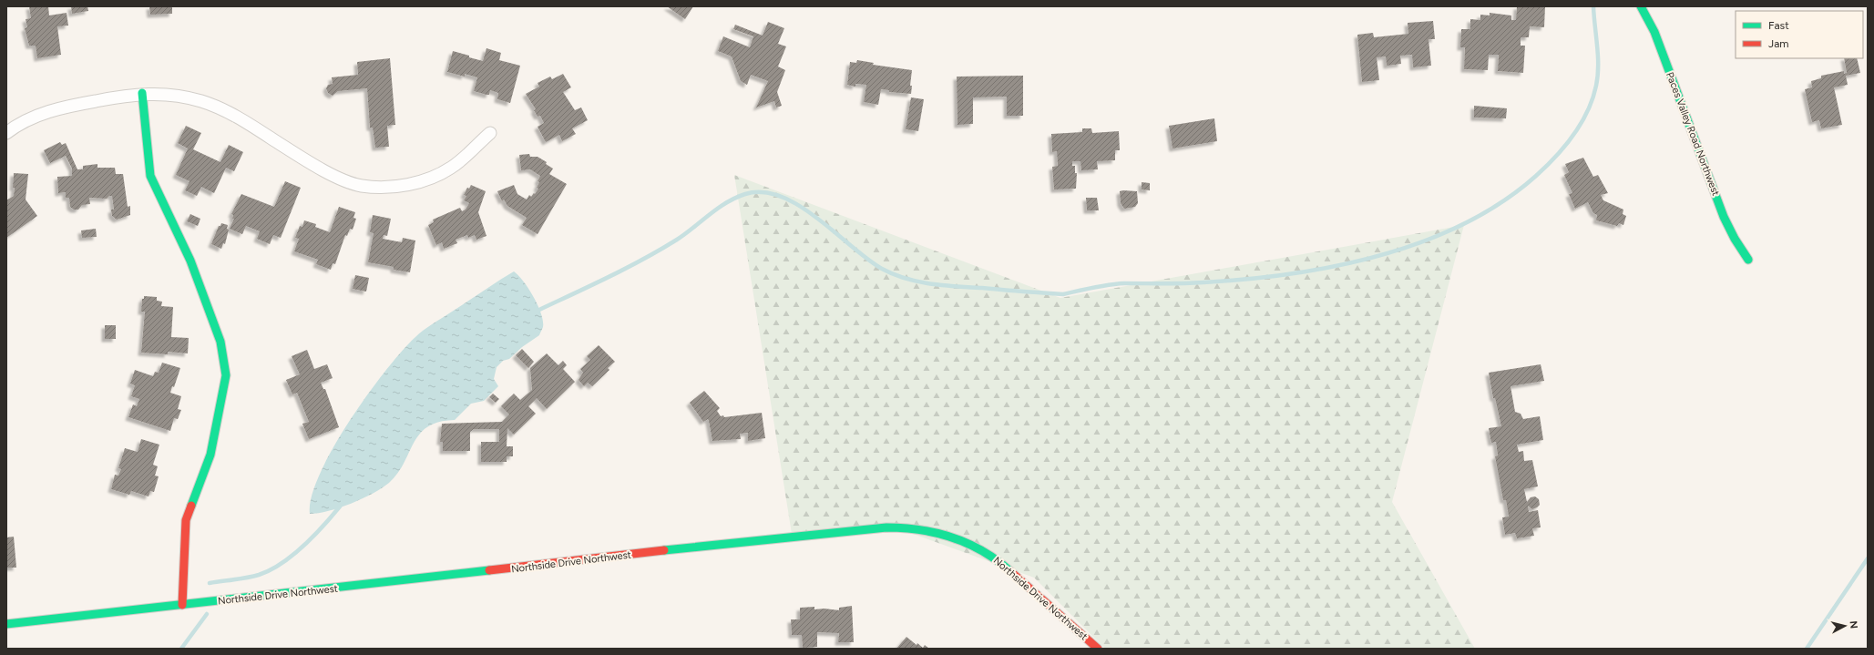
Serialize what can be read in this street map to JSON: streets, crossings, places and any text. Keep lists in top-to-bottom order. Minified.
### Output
{"streets":{"street":["Paces Valley Road Northwest","Northside Drive Northwest"]},"legend":["Fast","Jam"],"north":"right"}
